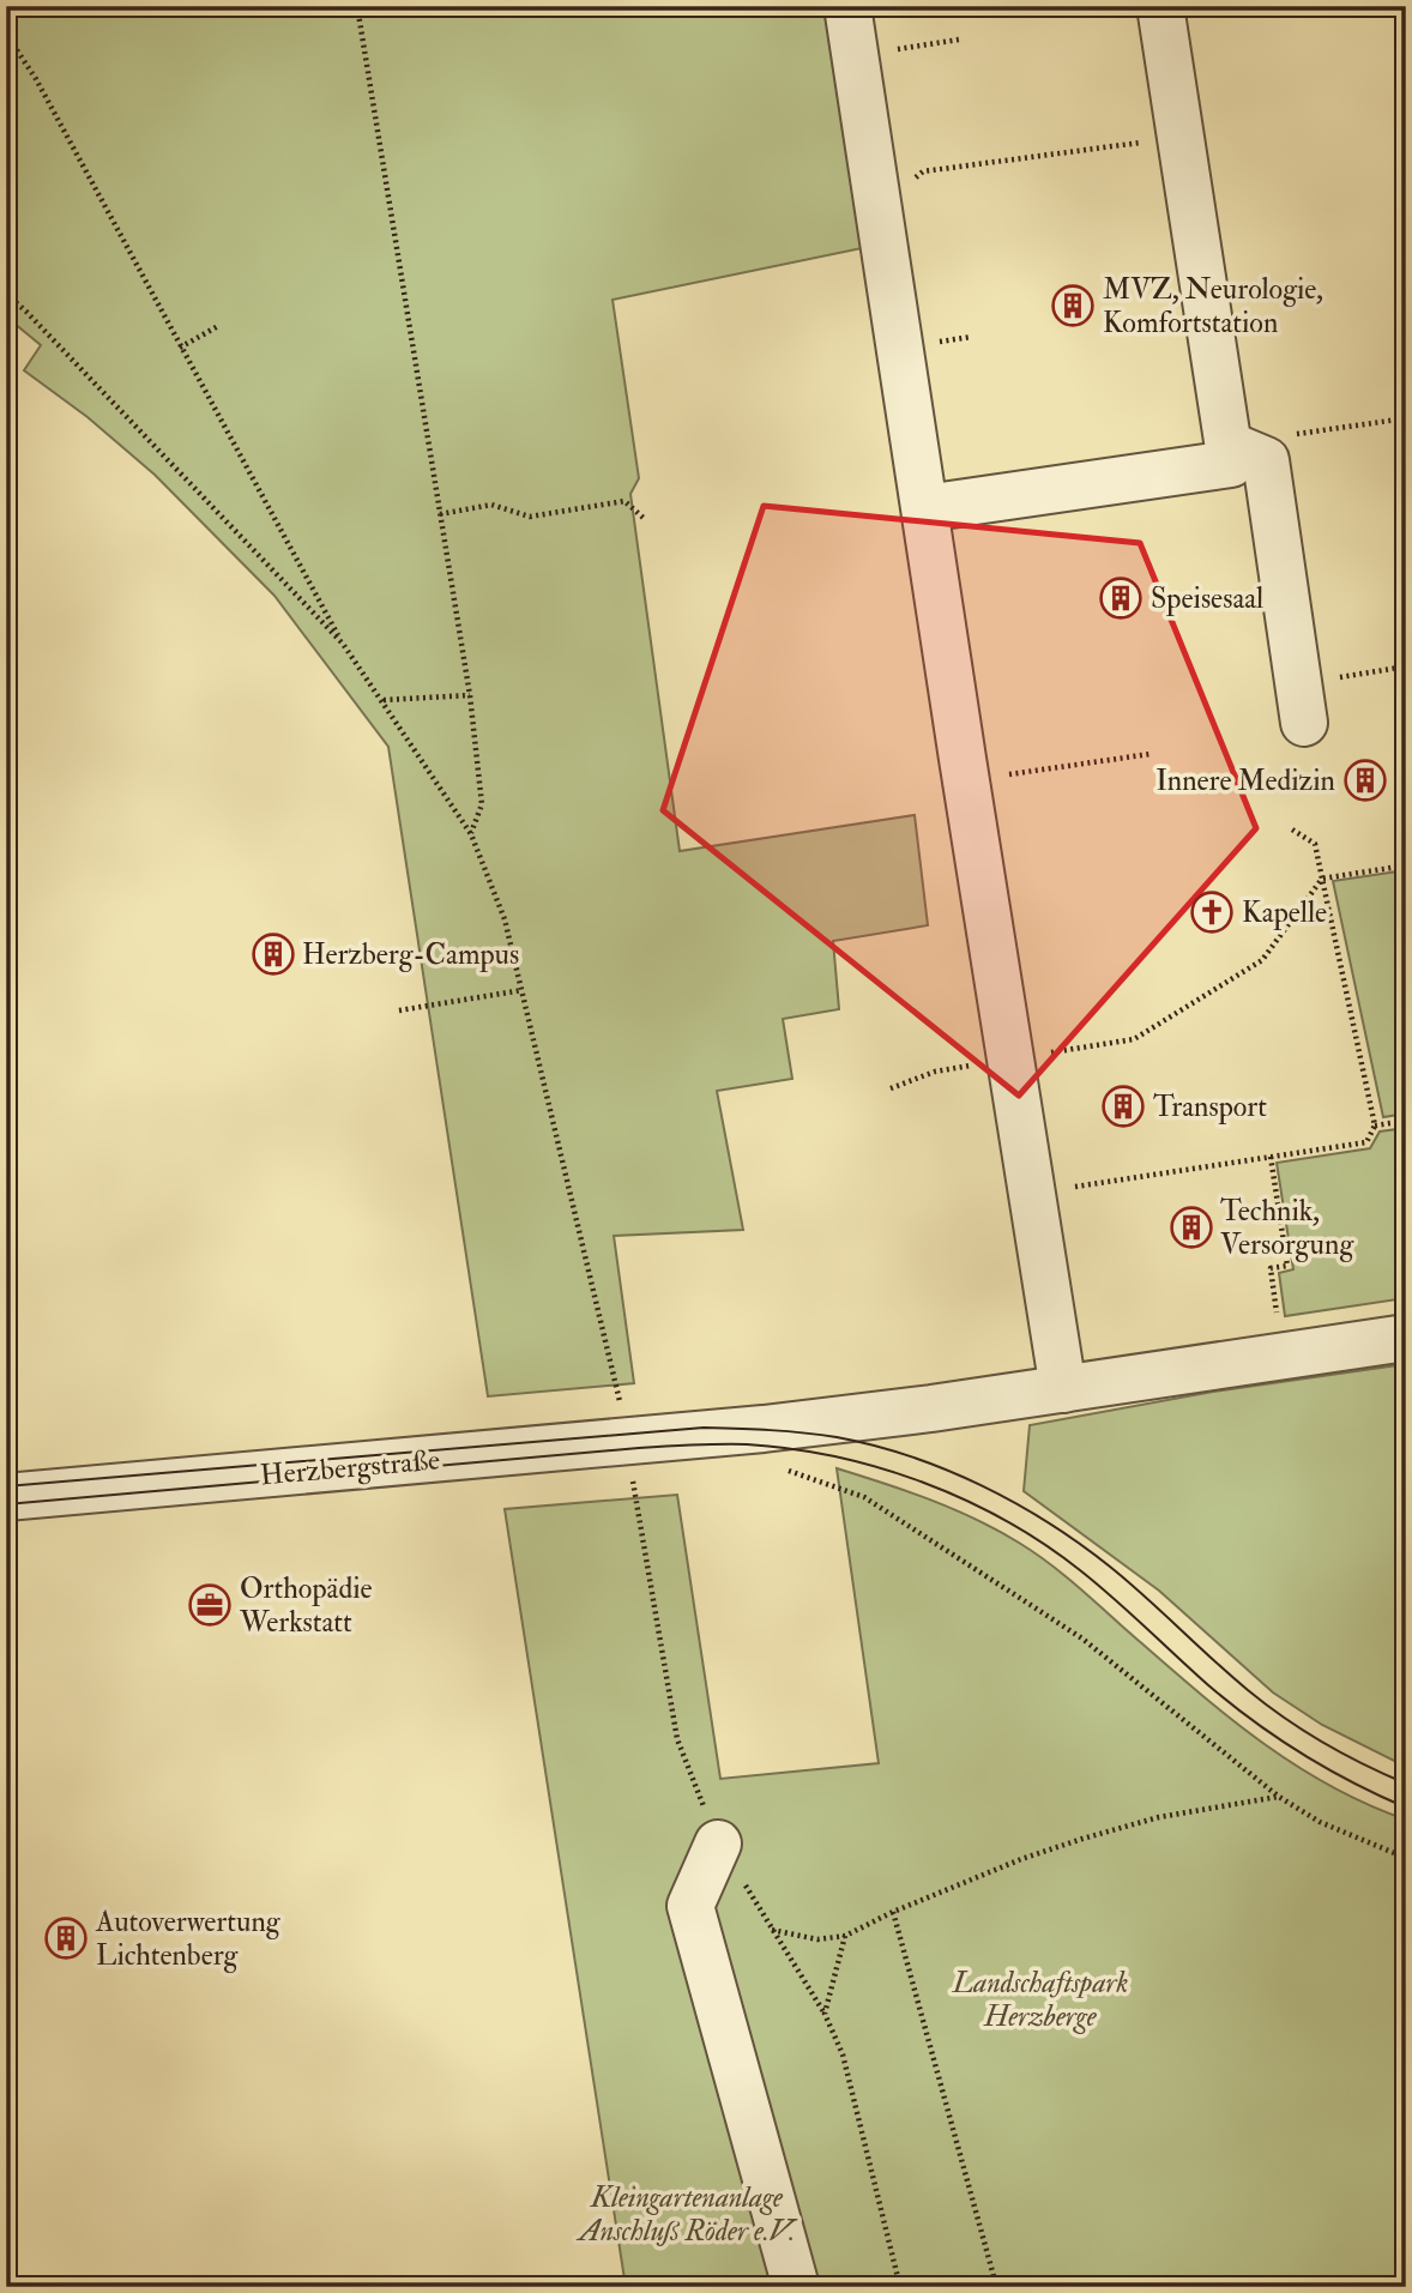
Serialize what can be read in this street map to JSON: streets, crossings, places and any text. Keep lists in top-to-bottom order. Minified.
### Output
{"streets":{"street":["Herzbergstraße"]},"parks":["Landschaftspark Herzberge","Kleingartenanlage Anschluß Röder e.V."],"places":{"building":["MVZ, Neurologie, Komfortstation","Speisesaal","Innere Medizin","Herzberg-Campus","Transport","Technik, Versorgung","Autoverwertung Lichtenberg"],"church":["Kapelle"],"office":["Orthopädie Werkstatt"]}}
